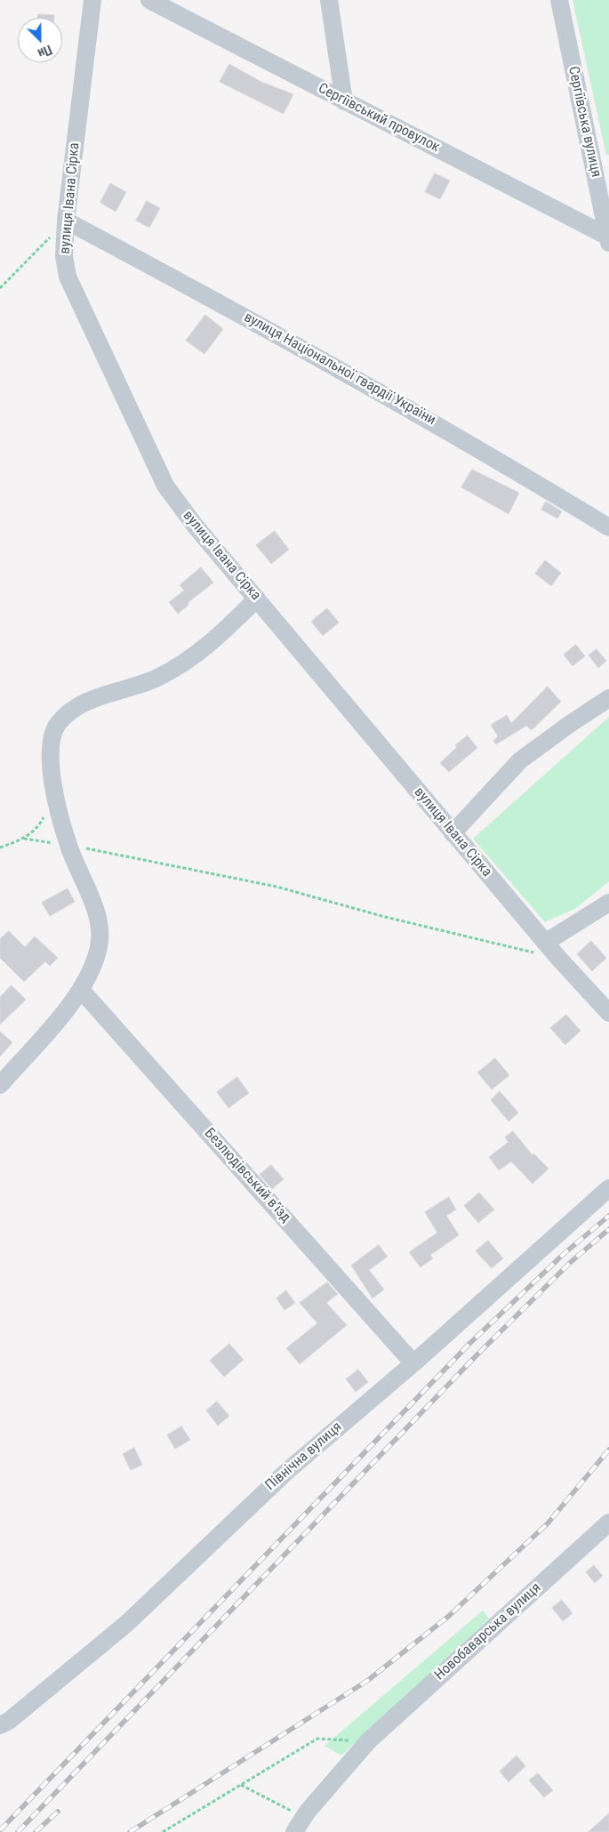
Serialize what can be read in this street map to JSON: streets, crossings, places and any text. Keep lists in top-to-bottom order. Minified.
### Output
{"streets":{"street":["Сергіївський провулок","Сергіївська вулиця","вулиця Івана Сірка","вулиця Національної гвардії України","Безлюдівський в'їзд","Північна вулиця","Новобаварська вулиця"]},"crossings":[["Сергіївський провулок","Сергіївська вулиця"],["вулиця Івана Сірка","вулиця Національної гвардії України"],["Безлюдівський в'їзд","Північна вулиця"]],"north":"bottom right"}
